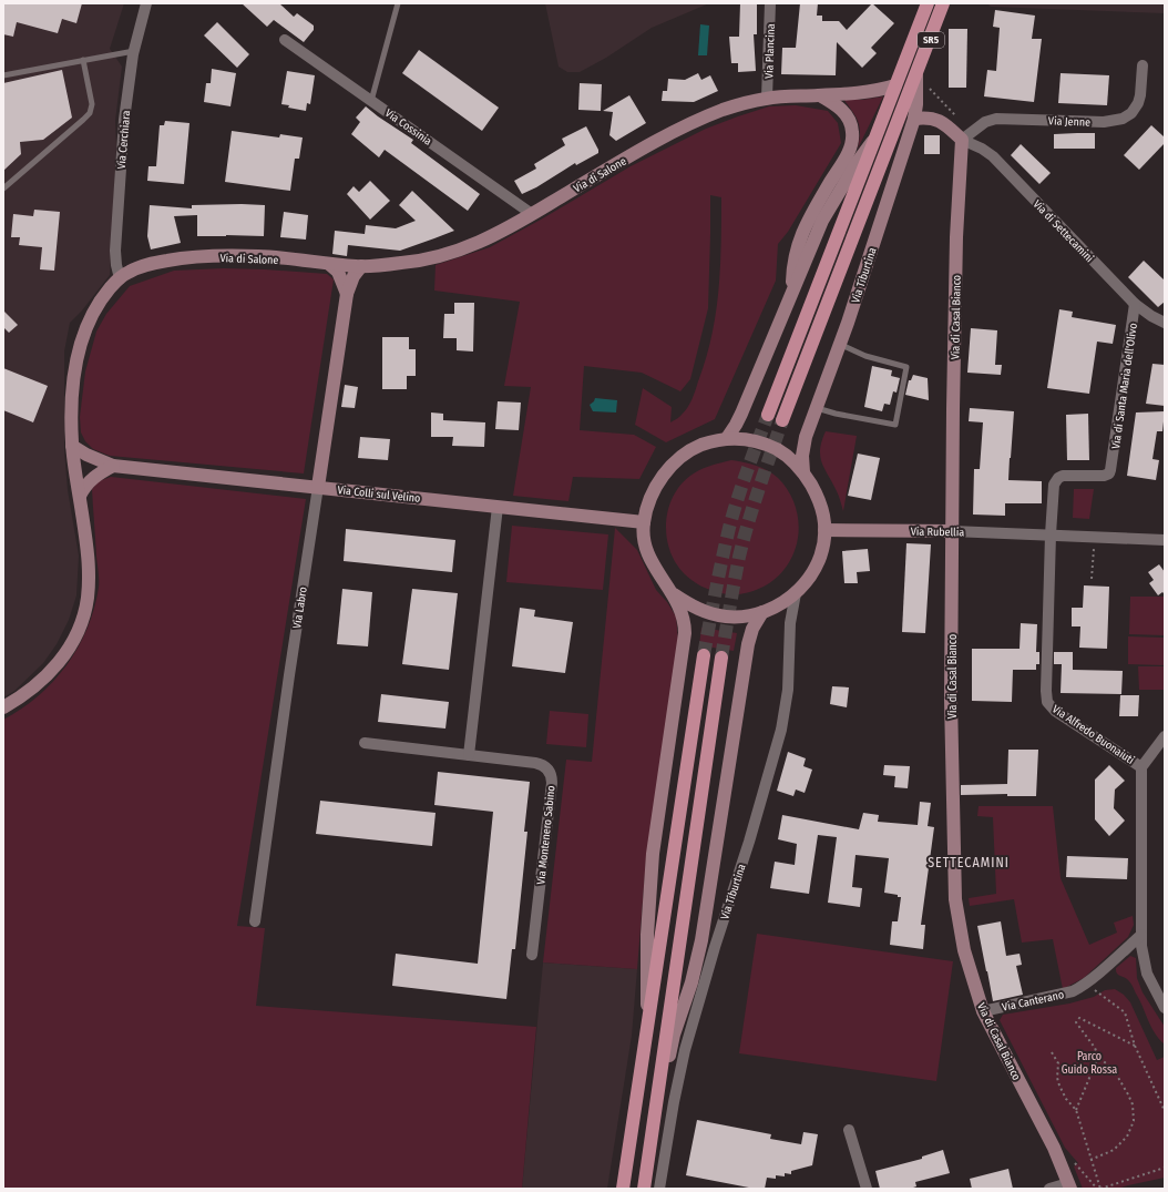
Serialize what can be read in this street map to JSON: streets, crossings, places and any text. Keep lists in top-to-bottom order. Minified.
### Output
{"streets":{"main road":["SR5","Via Tiburtina"],"street":["Via Plancina","Via Jenne","Via Cossinia","Via Cerchiara","Via di Salone","Via di Settecamini","Via di Casal Bianco","Via di Santa Maria dell'Olivo","Via Colli sul Velino","Via Rubellia","Via Labro","Via Alfredo Buonaiuti","Via Montenero Sabino","Via Canterano"]},"crossings":[["Via Plancina","Via di Salone"],["Via Jenne","Via di Settecamini"],["Via Jenne","Via di Casal Bianco"],["Via Cossinia","Via di Salone"],["Via Cerchiara","Via di Salone"],["Via di Salone","Via Colli sul Velino"],["Via di Salone","Via Labro"],["Via di Settecamini","Via di Casal Bianco"],["Via di Settecamini","Via di Santa Maria dell'Olivo"],["Via Tiburtina","Via Colli sul Velino"],["Via Tiburtina","Via Rubellia"],["Via di Casal Bianco","Via Rubellia"],["Via di Casal Bianco","Via Canterano"],["Via di Santa Maria dell'Olivo","Via Rubellia"],["Via di Santa Maria dell'Olivo","Via Alfredo Buonaiuti"],["Via Colli sul Velino","Via Labro"],["Via Rubellia","Via Alfredo Buonaiuti"],["Via Alfredo Buonaiuti","Via Canterano"]],"districts":["SETTECAMINI"],"parks":["Parco Guido Rossa"]}
